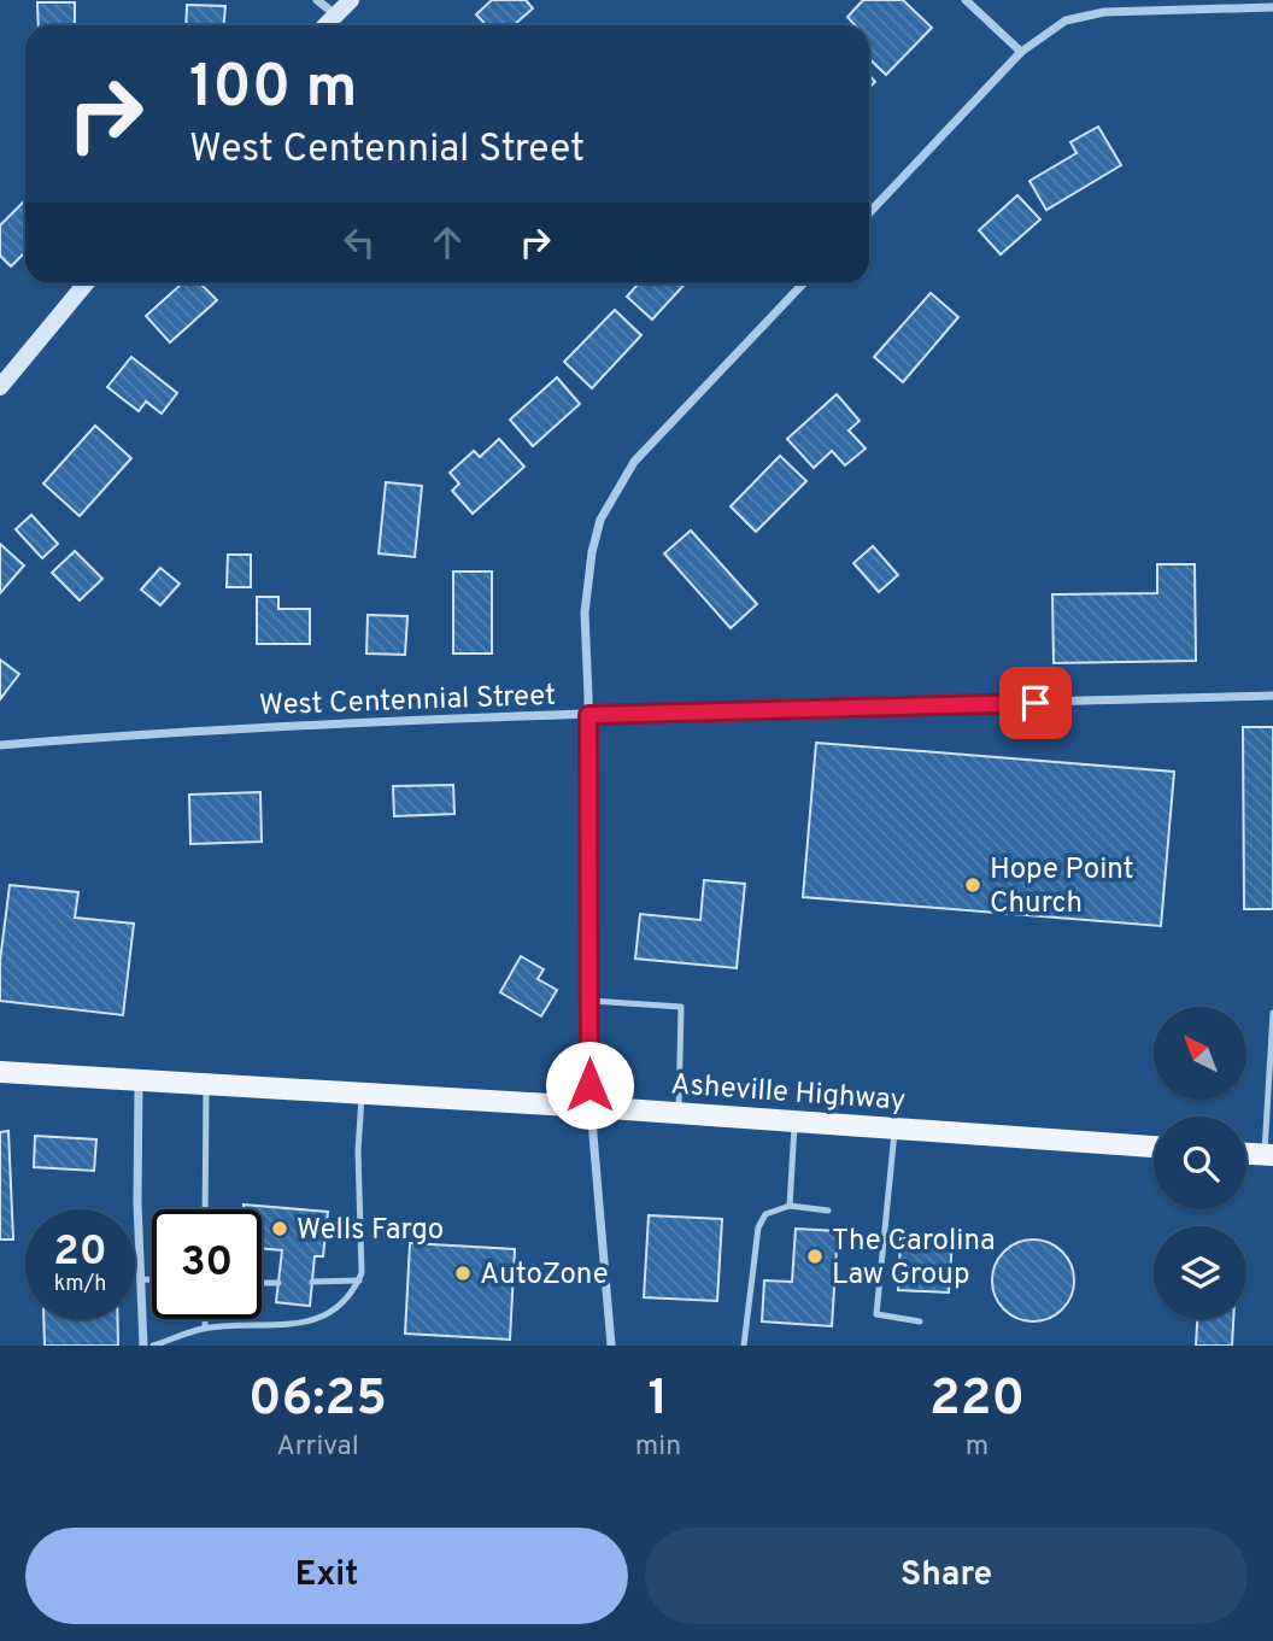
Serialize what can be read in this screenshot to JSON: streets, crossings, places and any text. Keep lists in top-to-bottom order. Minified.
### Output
{"streets":{"main road":["Asheville Highway"],"street":["West Centennial Street"]},"places":["Hope Point Church","Wells Fargo","The Carolina Law Group","AutoZone"],"north":"top left","page":{"turn":["100 m","West Centennial Street"],"speed":"20 km/h","limit":"30","eta":["06:25","Arrival","1","min","220","m"],"buttons":["Exit","Share"]}}
